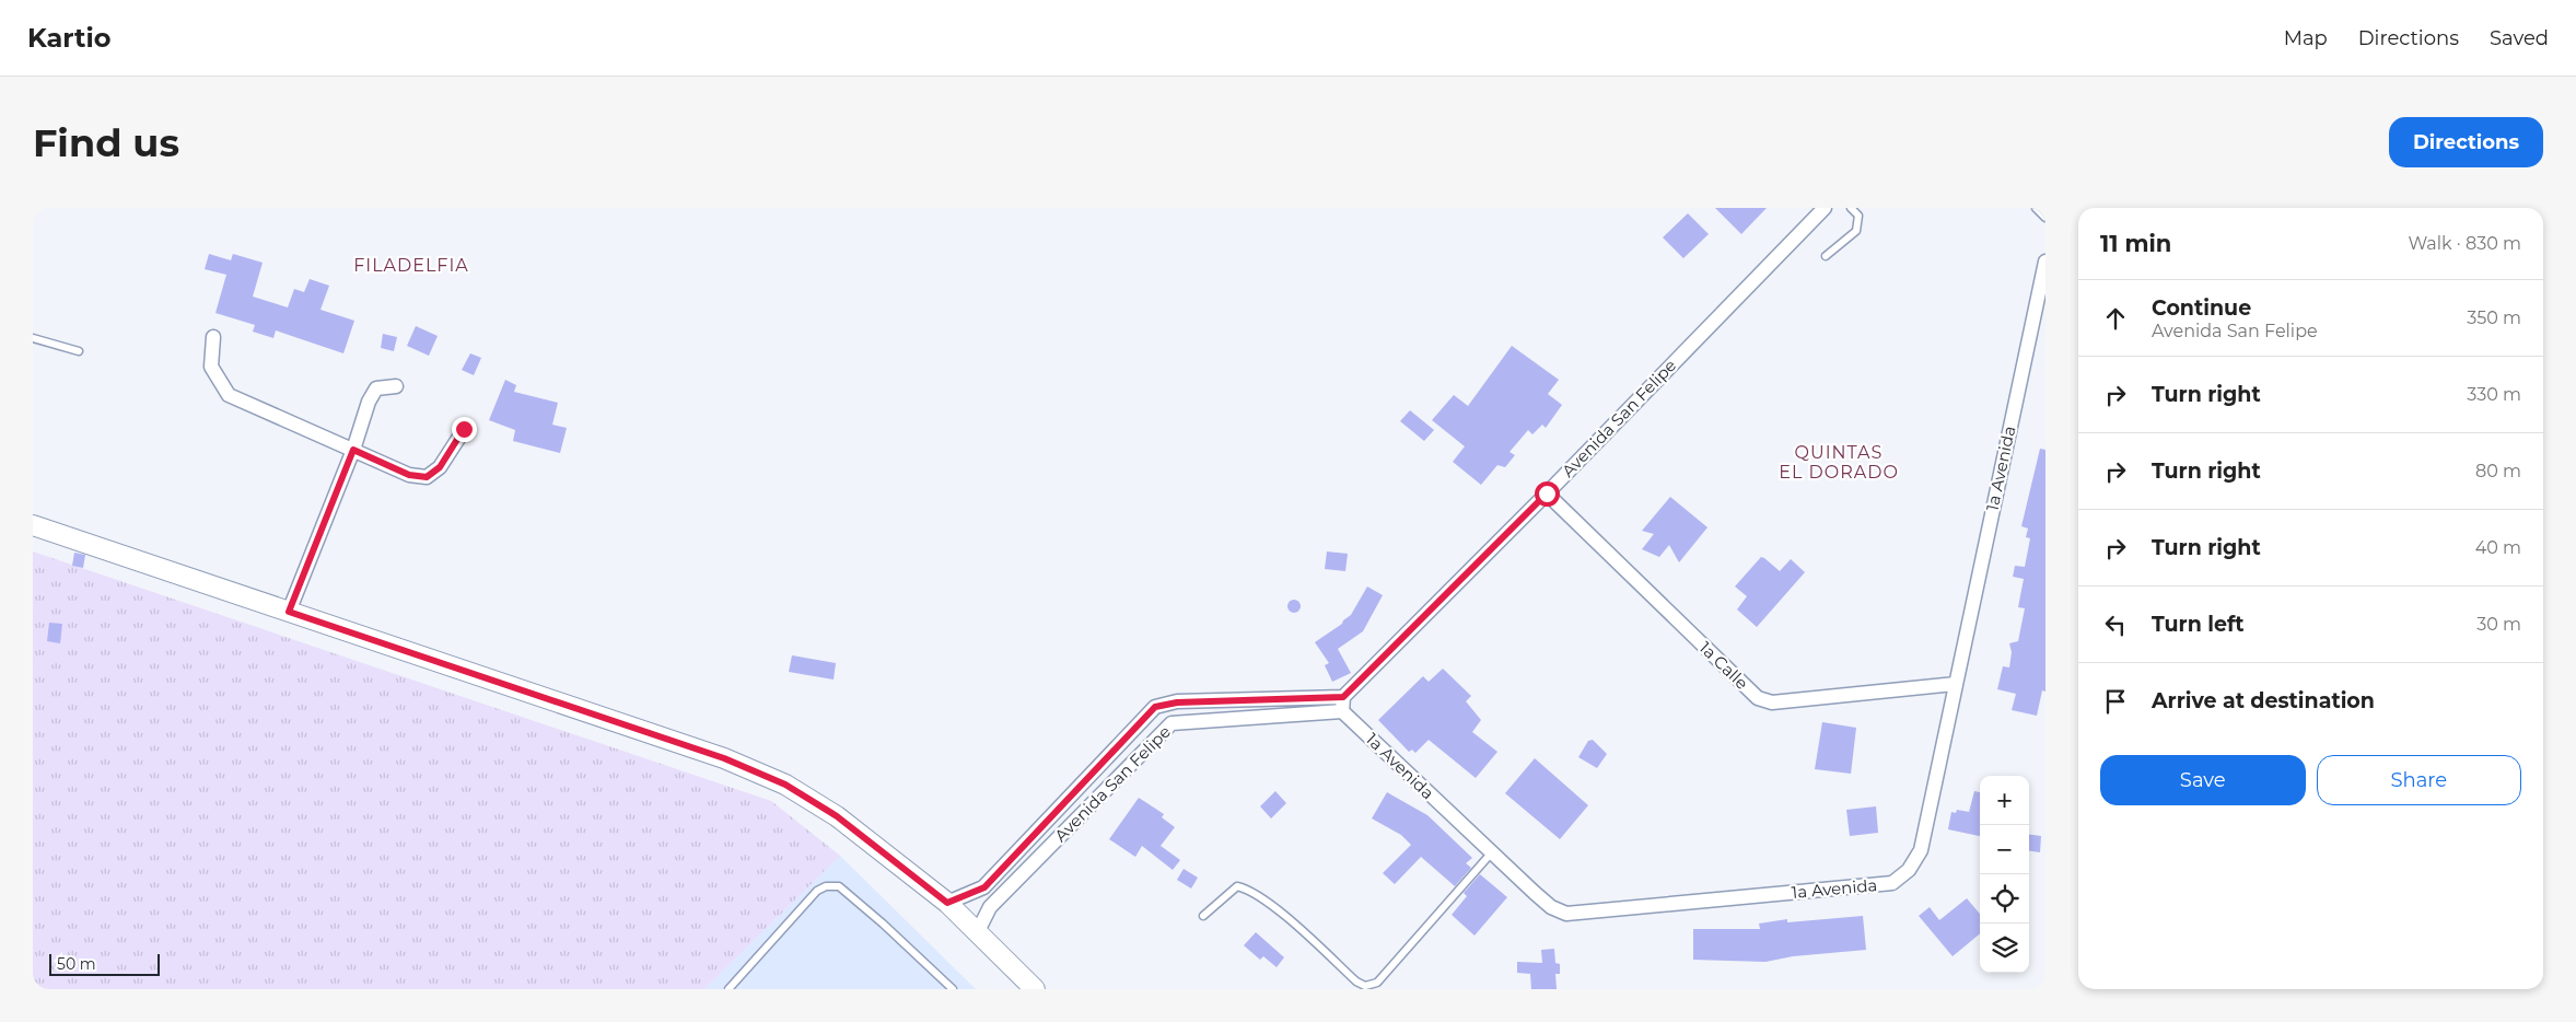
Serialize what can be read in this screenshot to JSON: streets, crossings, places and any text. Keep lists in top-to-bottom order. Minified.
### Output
{"streets":{"street":["Avenida San Felipe","1a Avenida","1a Calle"]},"crossings":[["Avenida San Felipe","1a Avenida"],["Avenida San Felipe","1a Calle"],["1a Avenida","1a Calle"]],"districts":["FILADELFIA","QUINTAS EL DORADO"],"scale_bar":"50 m","page":{"header":"Kartio","nav":["Map","Directions","Saved"],"buttons":["Directions",["Save","Share"]],"title":"Find us","heading":["11 min","Walk · 830 m"],"list":[["Continue","Avenida San Felipe","350 m"],["Turn right","330 m"],["Turn right","80 m"],["Turn right","40 m"],["Turn left","30 m"],"Arrive at destination"],"map_buttons":["+","−"],"scale":"50 m"}}
